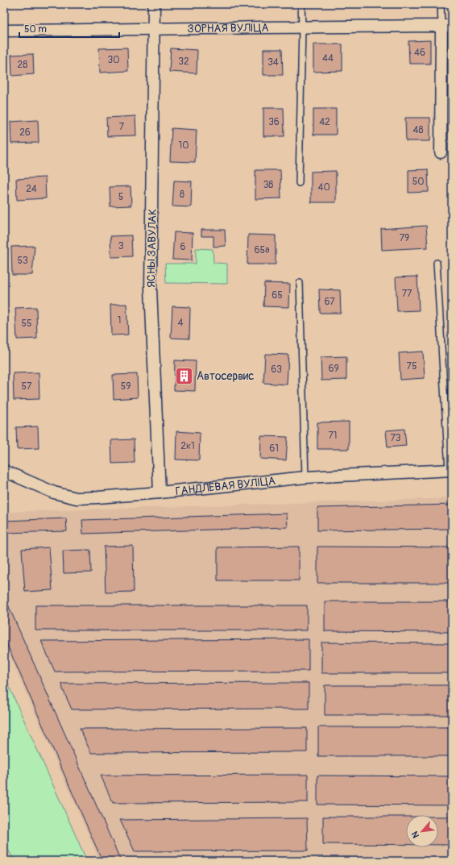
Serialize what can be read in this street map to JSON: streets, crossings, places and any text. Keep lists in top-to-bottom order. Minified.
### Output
{"streets":{"street":["ЗОРНАЯ ВУЛІЦА","ЯСНЫ ЗАВУЛАК","ГАНДЛЁВАЯ ВУЛІЦА"]},"crossings":[["ЗОРНАЯ ВУЛІЦА","ЯСНЫ ЗАВУЛАК"],["ЯСНЫ ЗАВУЛАК","ГАНДЛЁВАЯ ВУЛІЦА"]],"places":{"building":["Автосервис"]},"house_numbers":["46","44","30","32","34","28","36","42","7","48","26","10","50","38","40","24","8","5","79","3","6","65а","53","77","65","67","1","4","55","75","69","63","57","59","71","73","2к1","61"],"scale_bar":"50 m","north":"bottom left"}
